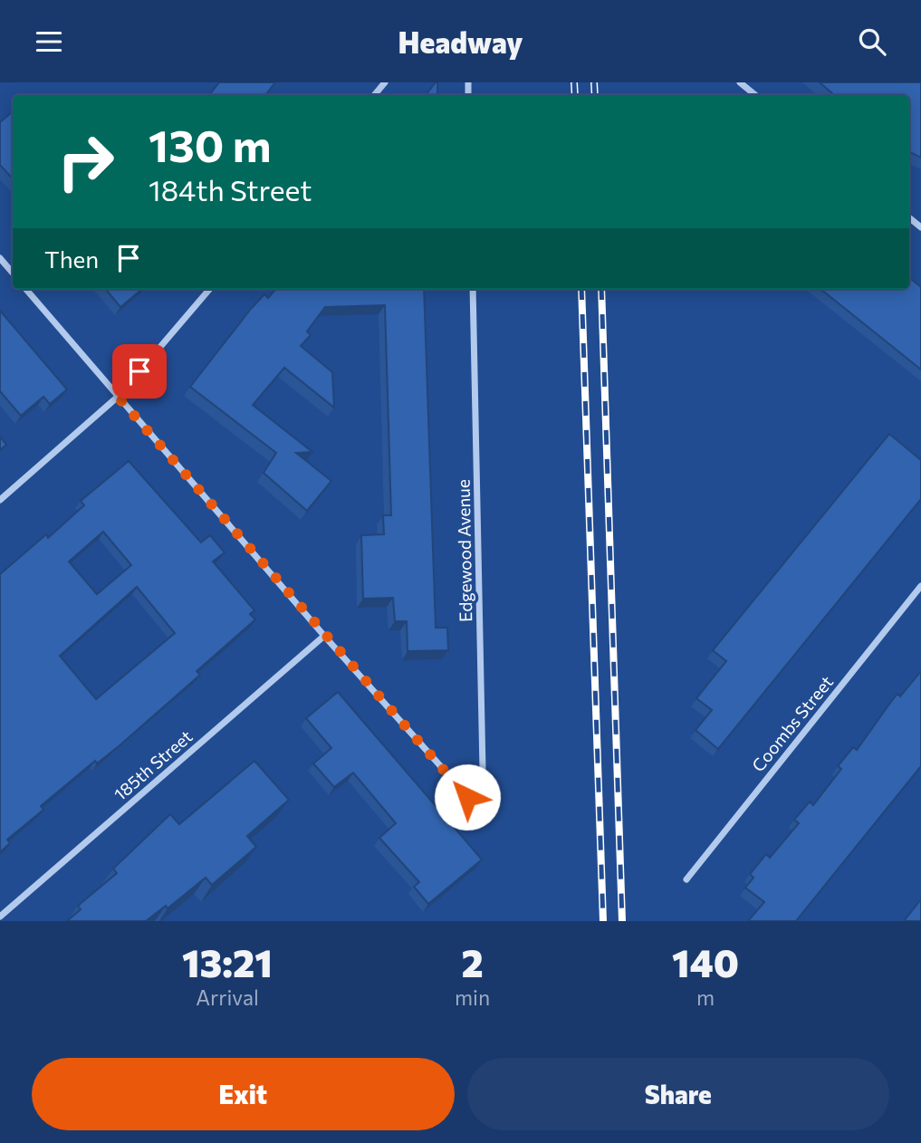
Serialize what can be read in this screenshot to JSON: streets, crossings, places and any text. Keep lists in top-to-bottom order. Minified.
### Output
{"streets":{"street":["Edgewood Avenue","Coombs Street","185th Street"]},"crossings":[["Edgewood Avenue","185th Street"]],"page":{"header":"Headway","turn":["130 m","184th Street"],"then":"Then","eta":["13:21","Arrival","2","min","140","m"],"buttons":["Exit","Share"]}}
